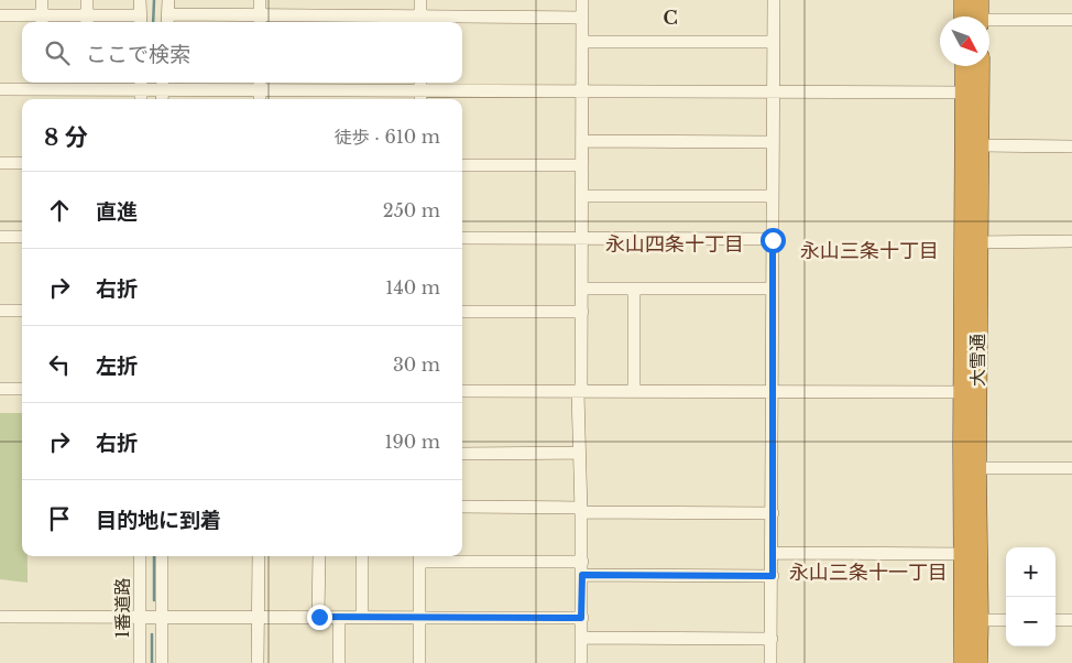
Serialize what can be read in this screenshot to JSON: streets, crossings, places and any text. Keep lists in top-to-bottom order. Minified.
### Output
{"streets":{"highway":["大雪通"],"street":["1番道路"]},"districts":["永山四条十丁目","永山三条十丁目","永山三条十一丁目"],"north":"bottom right","page":{"search":"ここで検索","heading":["8 分","徒歩 · 610 m"],"list":[["直進","250 m"],["右折","140 m"],["左折","30 m"],["右折","190 m"],"目的地に到着"],"map_buttons":["+","−"]},"grid":{"columns":["C"]}}
